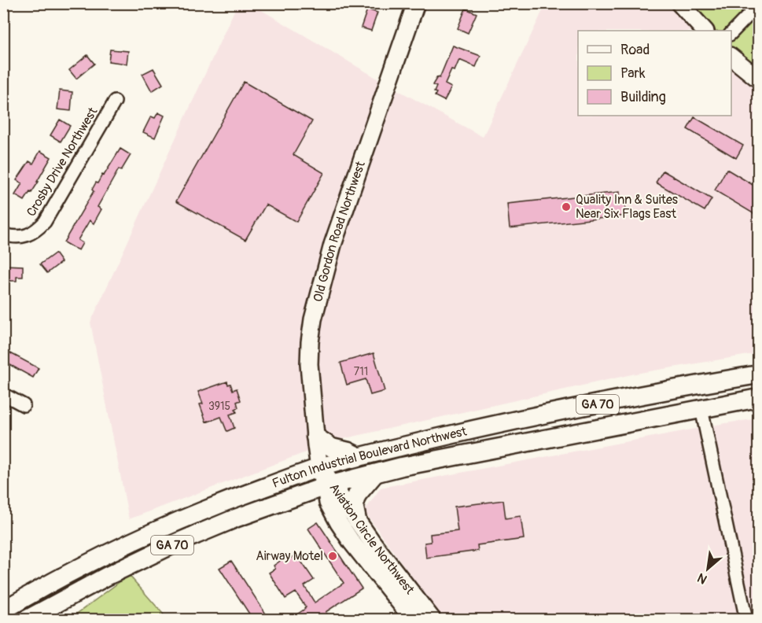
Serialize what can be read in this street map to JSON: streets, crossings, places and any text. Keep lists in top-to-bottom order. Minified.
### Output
{"streets":{"main road":["Old Gordon Road Northwest","GA 70","Fulton Industrial Boulevard Northwest","Aviation Circle Northwest"],"street":["Crosby Drive Northwest"]},"crossings":[["Old Gordon Road Northwest","Fulton Industrial Boulevard Northwest"],["Old Gordon Road Northwest","Aviation Circle Northwest"],["Fulton Industrial Boulevard Northwest","Aviation Circle Northwest"]],"places":["Quality Inn & Suites Near Six Flags East","Airway Motel"],"house_numbers":["711","3915"],"legend":["Road","Park","Building"],"north":"bottom left"}
